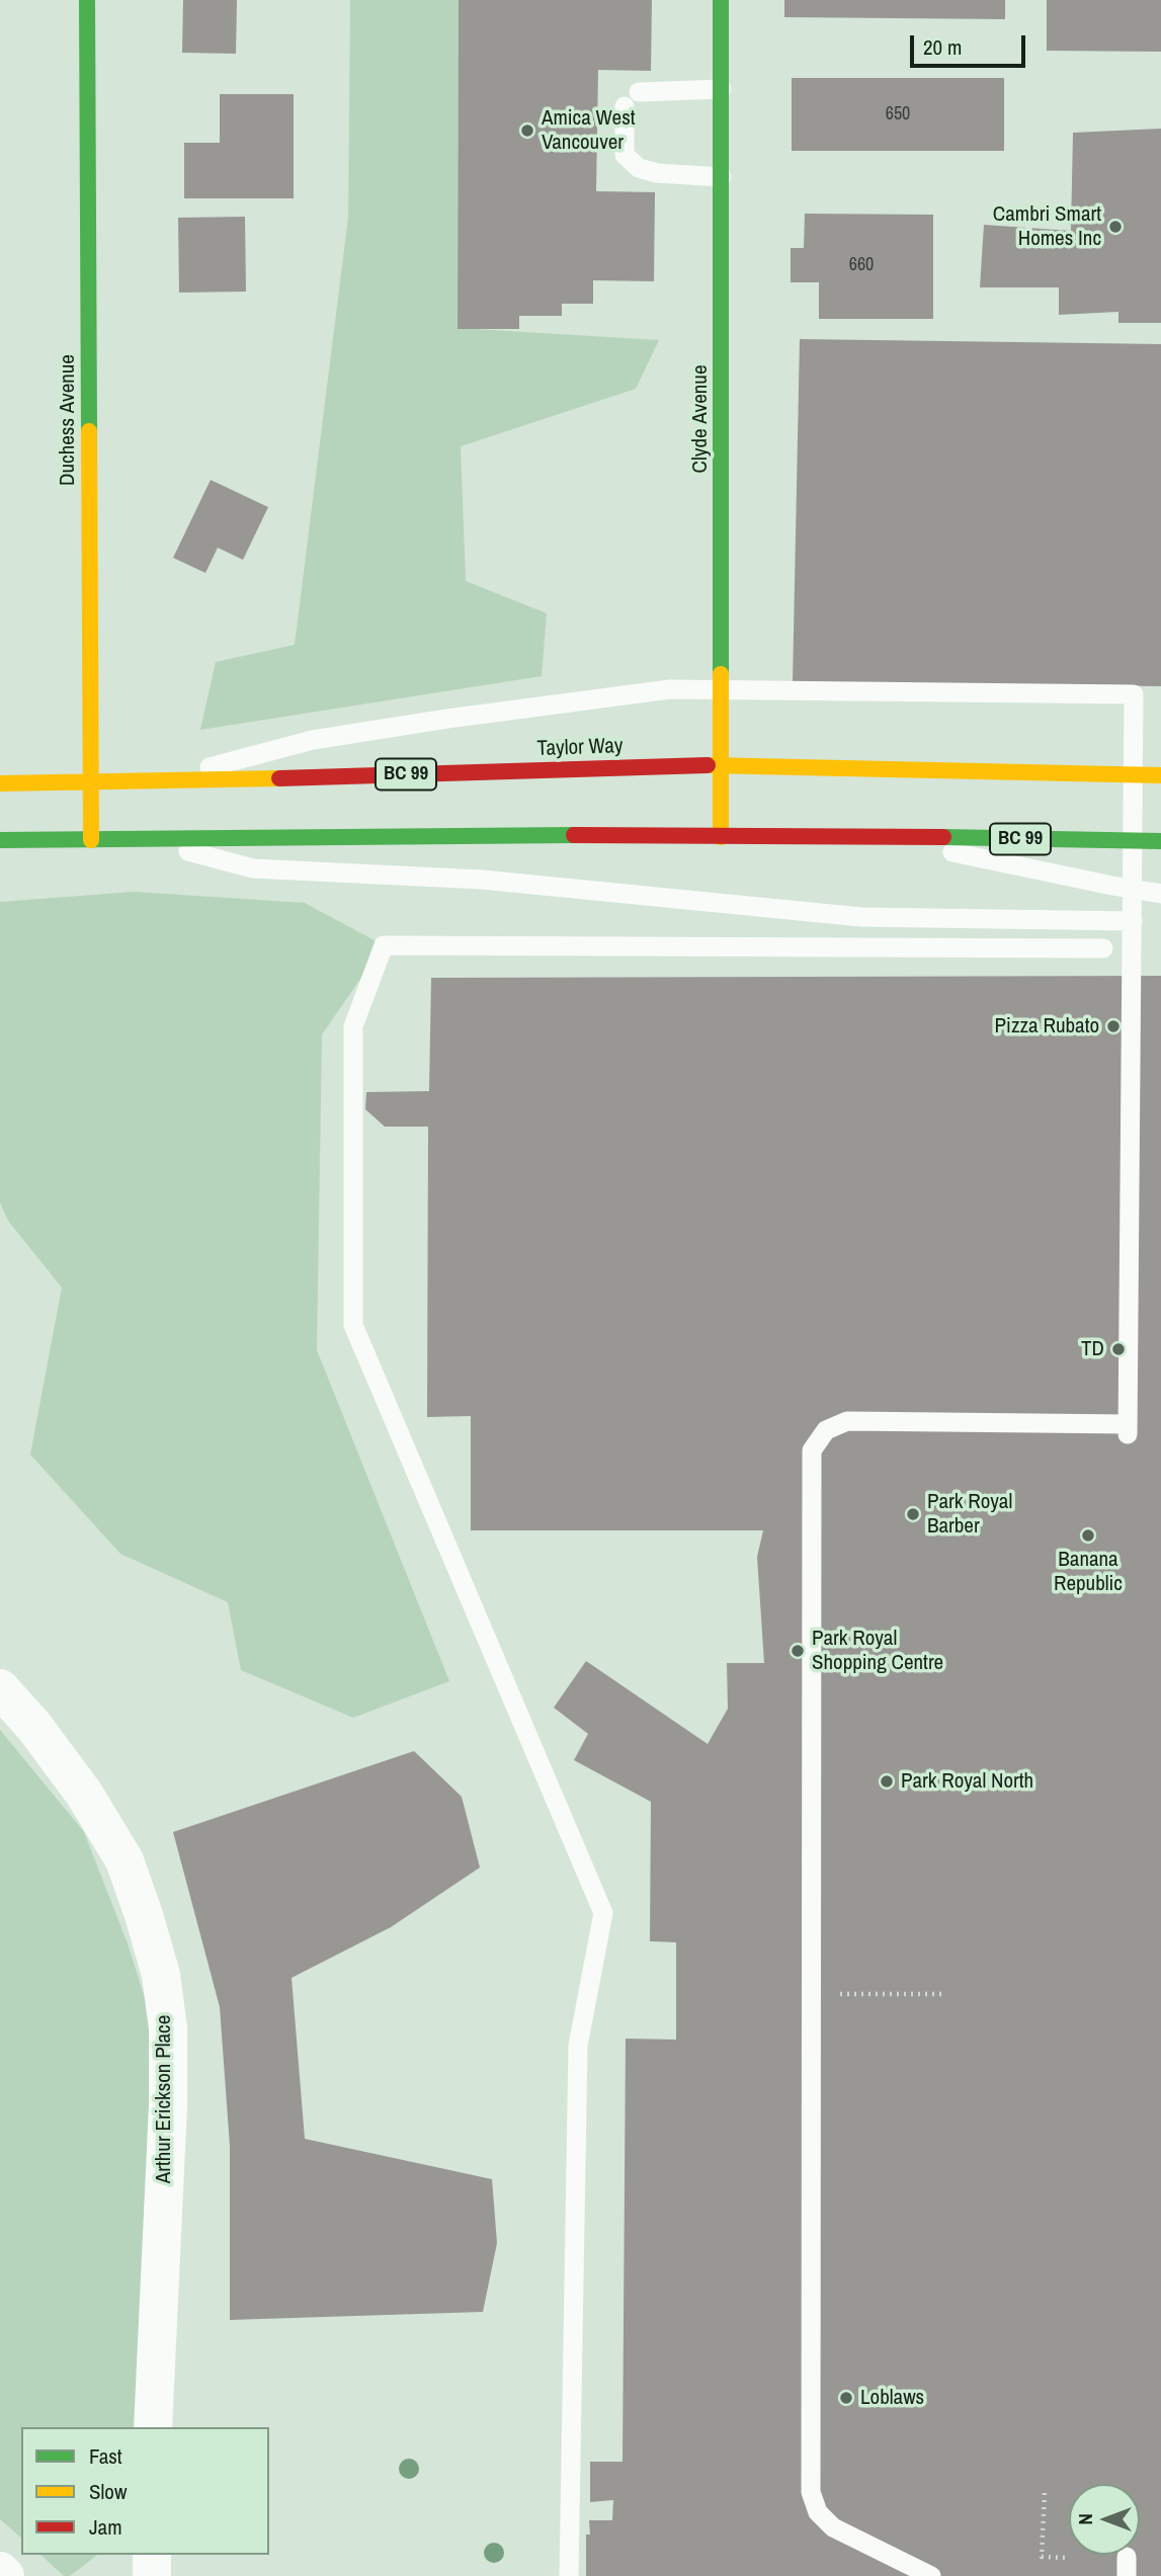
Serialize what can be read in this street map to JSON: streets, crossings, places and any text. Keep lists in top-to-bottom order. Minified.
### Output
{"streets":{"main road":["Clyde Avenue","Duchess Avenue","Taylor Way","BC 99"],"street":["Arthur Erickson Place"]},"crossings":[["Clyde Avenue","Taylor Way"],["Clyde Avenue","BC 99"],["Duchess Avenue","Taylor Way"],["Duchess Avenue","BC 99"]],"places":["Amica West Vancouver","Cambri Smart Homes Inc","Pizza Rubato","TD","Park Royal Barber","Banana Republic","Park Royal Shopping Centre","Park Royal North","Loblaws"],"house_numbers":["650","660"],"legend":["Fast","Slow","Jam"],"scale_bar":"20 m","north":"left"}
